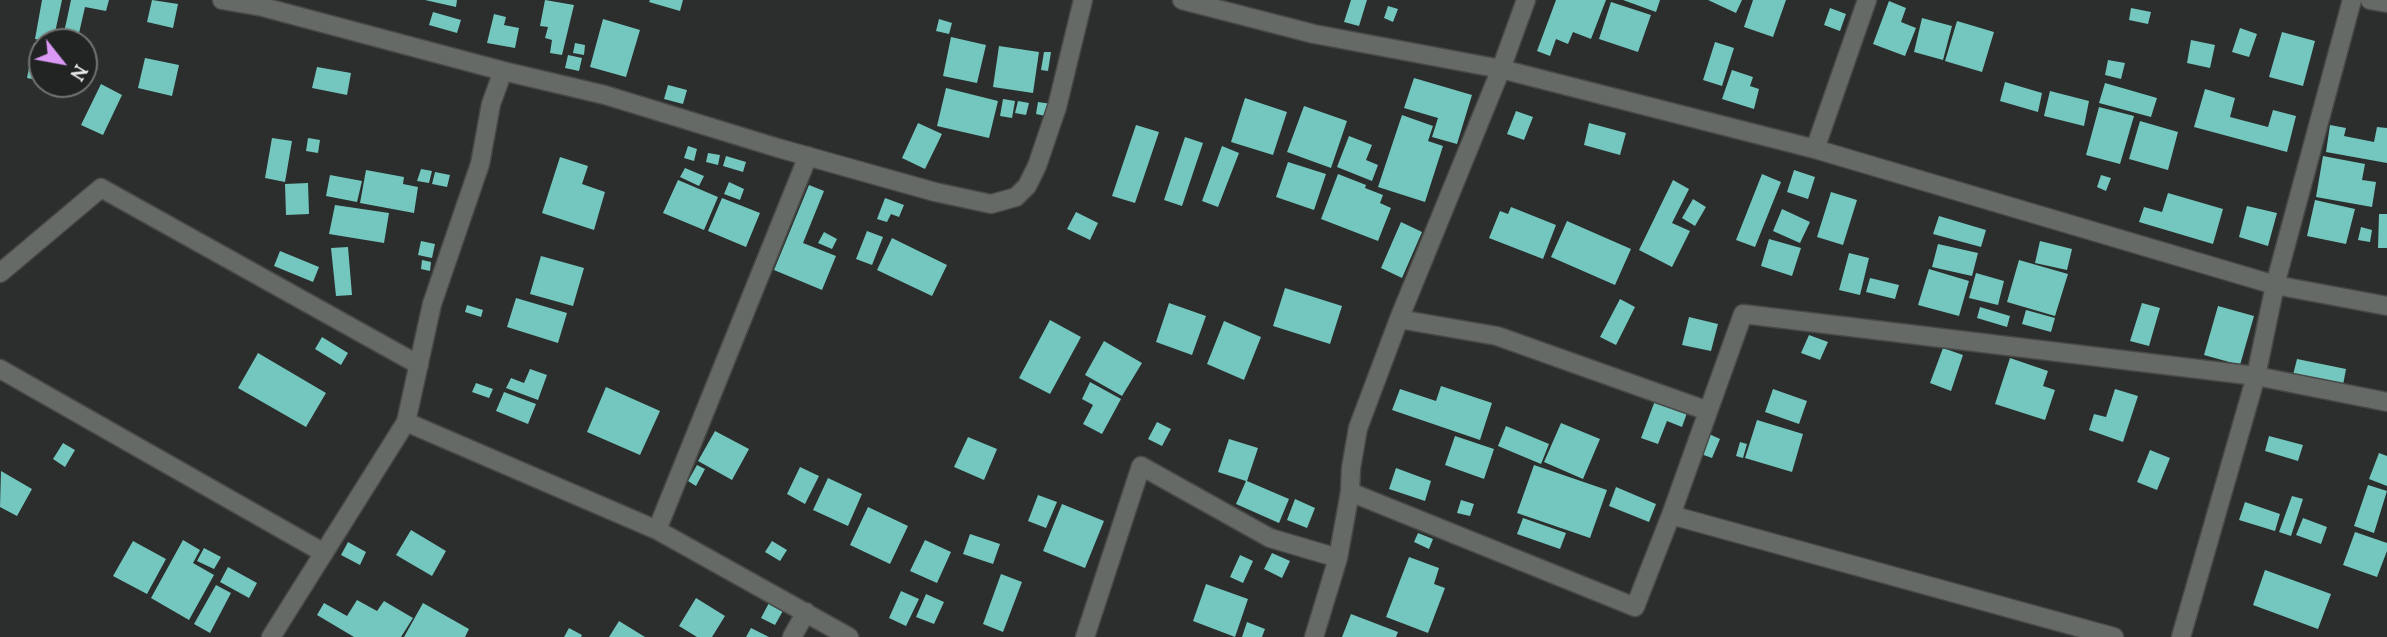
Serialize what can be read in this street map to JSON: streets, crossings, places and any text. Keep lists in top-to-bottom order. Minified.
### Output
{"north":"bottom right"}
